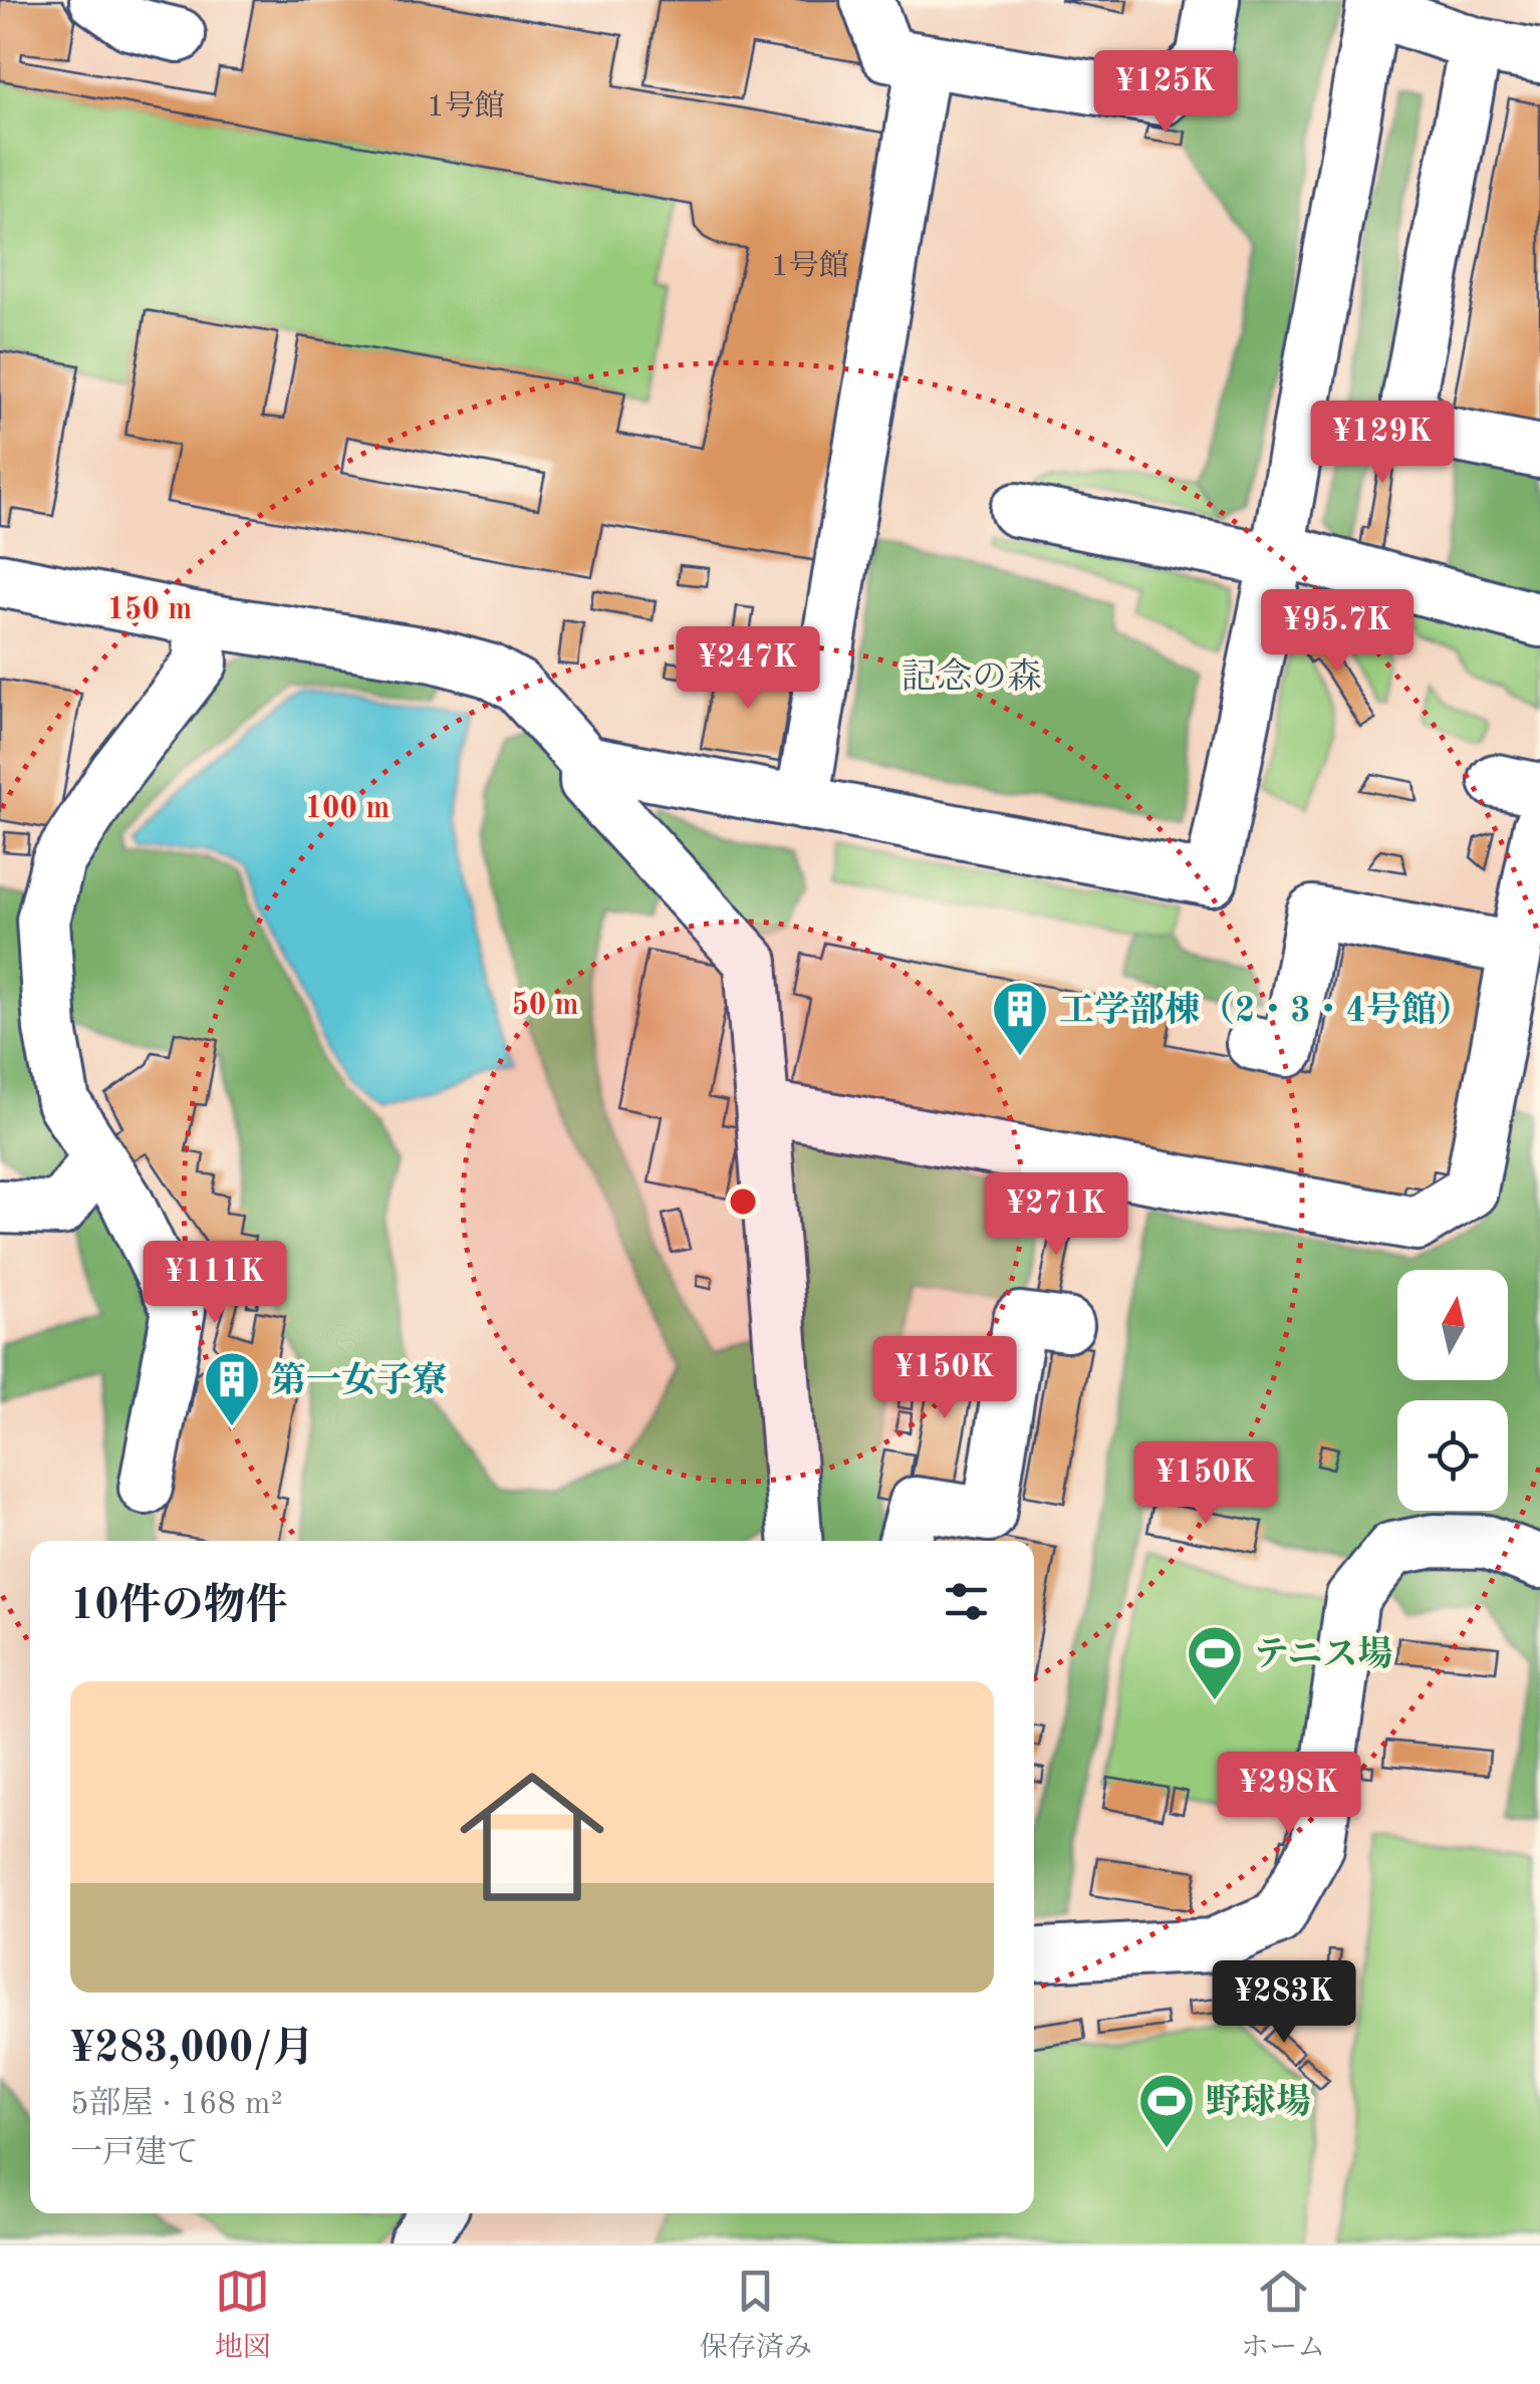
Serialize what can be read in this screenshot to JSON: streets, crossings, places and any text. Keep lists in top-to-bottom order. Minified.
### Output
{"parks":["記念の森"],"places":{"building":["工学部棟（2・3・4号館）","第一女子寮"],"sports":["テニス場","野球場"]},"house_numbers":["1号館","1号館"],"north":"top","page":{"price":["¥125K","¥129K","¥95.7K","¥247K","¥271K","¥111K","¥150K","¥150K","¥298K","¥283K"],"heading":"10件の物件","list":[{"name":"¥283,000/月","note":"5部屋 · 168 m² · 一戸建て"}],"tabs":["地図","保存済み","ホーム"]},"rings":["150 m","100 m","50 m"]}
